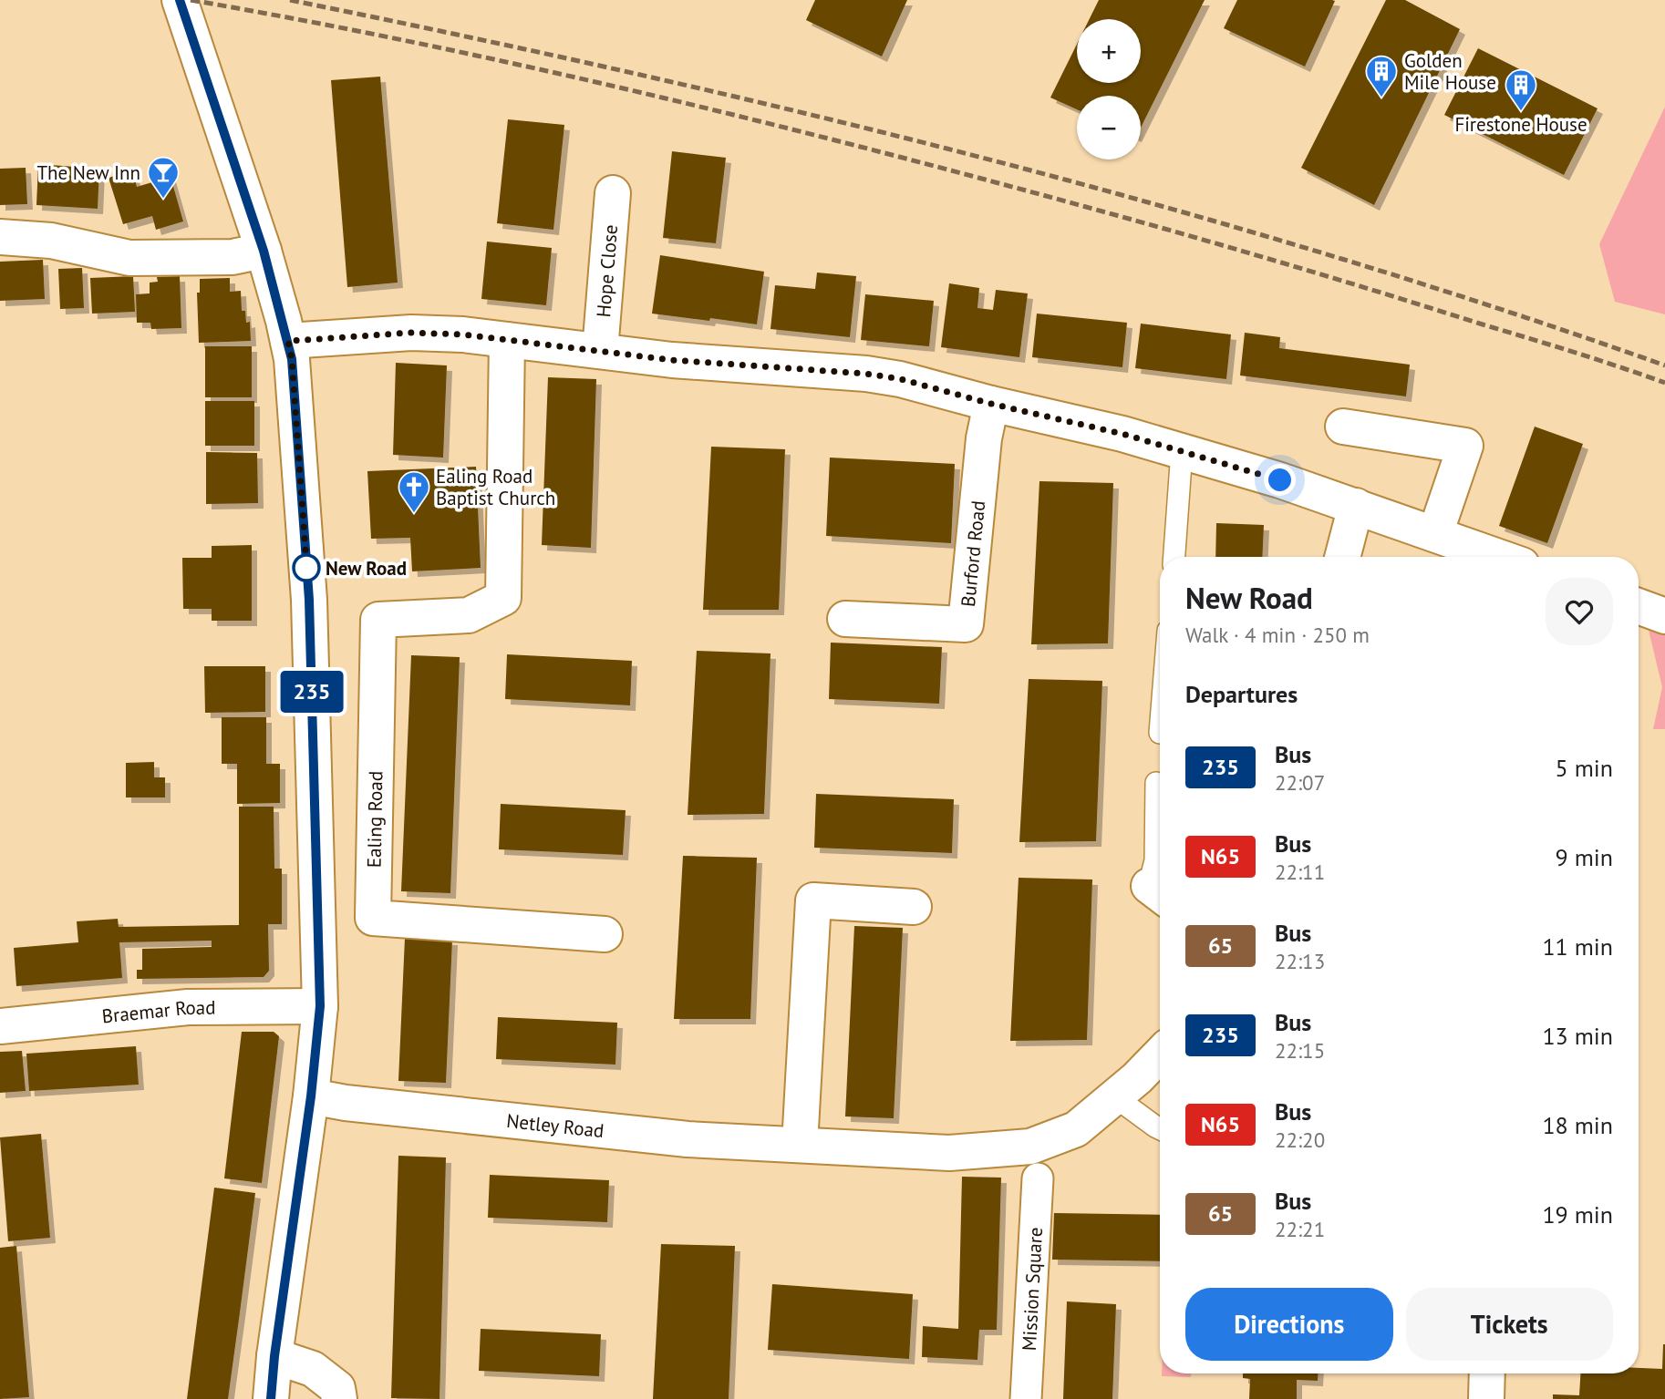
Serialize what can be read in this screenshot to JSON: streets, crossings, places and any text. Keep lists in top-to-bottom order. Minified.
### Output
{"streets":{"street":["Hope Close","Burford Road","Ealing Road","Braemar Road","Netley Road","Mission Square"]},"places":{"building":["Golden Mile House","Firestone House"],"bar":["The New Inn"],"church":["Ealing Road Baptist Church"],"other":["New Road"]},"lines":["bus line 235"],"page":{"on_map":"235","map_buttons":["+","−"],"heading":[["New Road","Walk · 4 min · 250 m"],"Departures"],"list":[{"mark":"235","name":"Bus","note":"22:07","value":"5 min"},{"mark":"N65","name":"Bus","note":"22:11","value":"9 min"},{"mark":"65","name":"Bus","note":"22:13","value":"11 min"},{"mark":"235","name":"Bus","note":"22:15","value":"13 min"},{"mark":"N65","name":"Bus","note":"22:20","value":"18 min"},{"mark":"65","name":"Bus","note":"22:21","value":"19 min"}],"buttons":["Directions","Tickets"]}}
